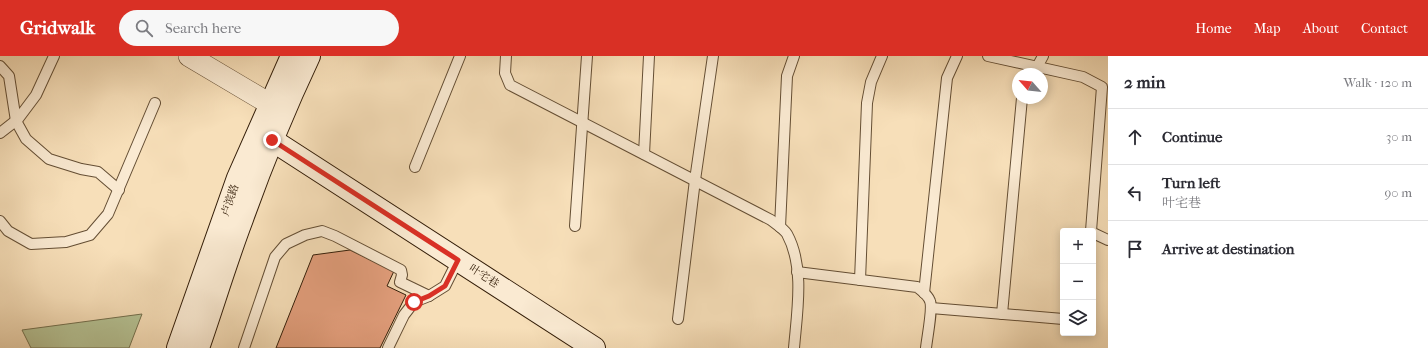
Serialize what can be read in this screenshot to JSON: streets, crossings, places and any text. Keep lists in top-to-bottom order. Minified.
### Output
{"streets":{"main road":["卢滨路","叶宅巷"]},"north":"top left","page":{"header":"Gridwalk","search":"Search here","nav":["Home","Map","About","Contact"],"heading":["2 min","Walk · 120 m"],"list":[["Continue","30 m"],["Turn left","叶宅巷","90 m"],"Arrive at destination"],"map_buttons":["+","−"]}}
